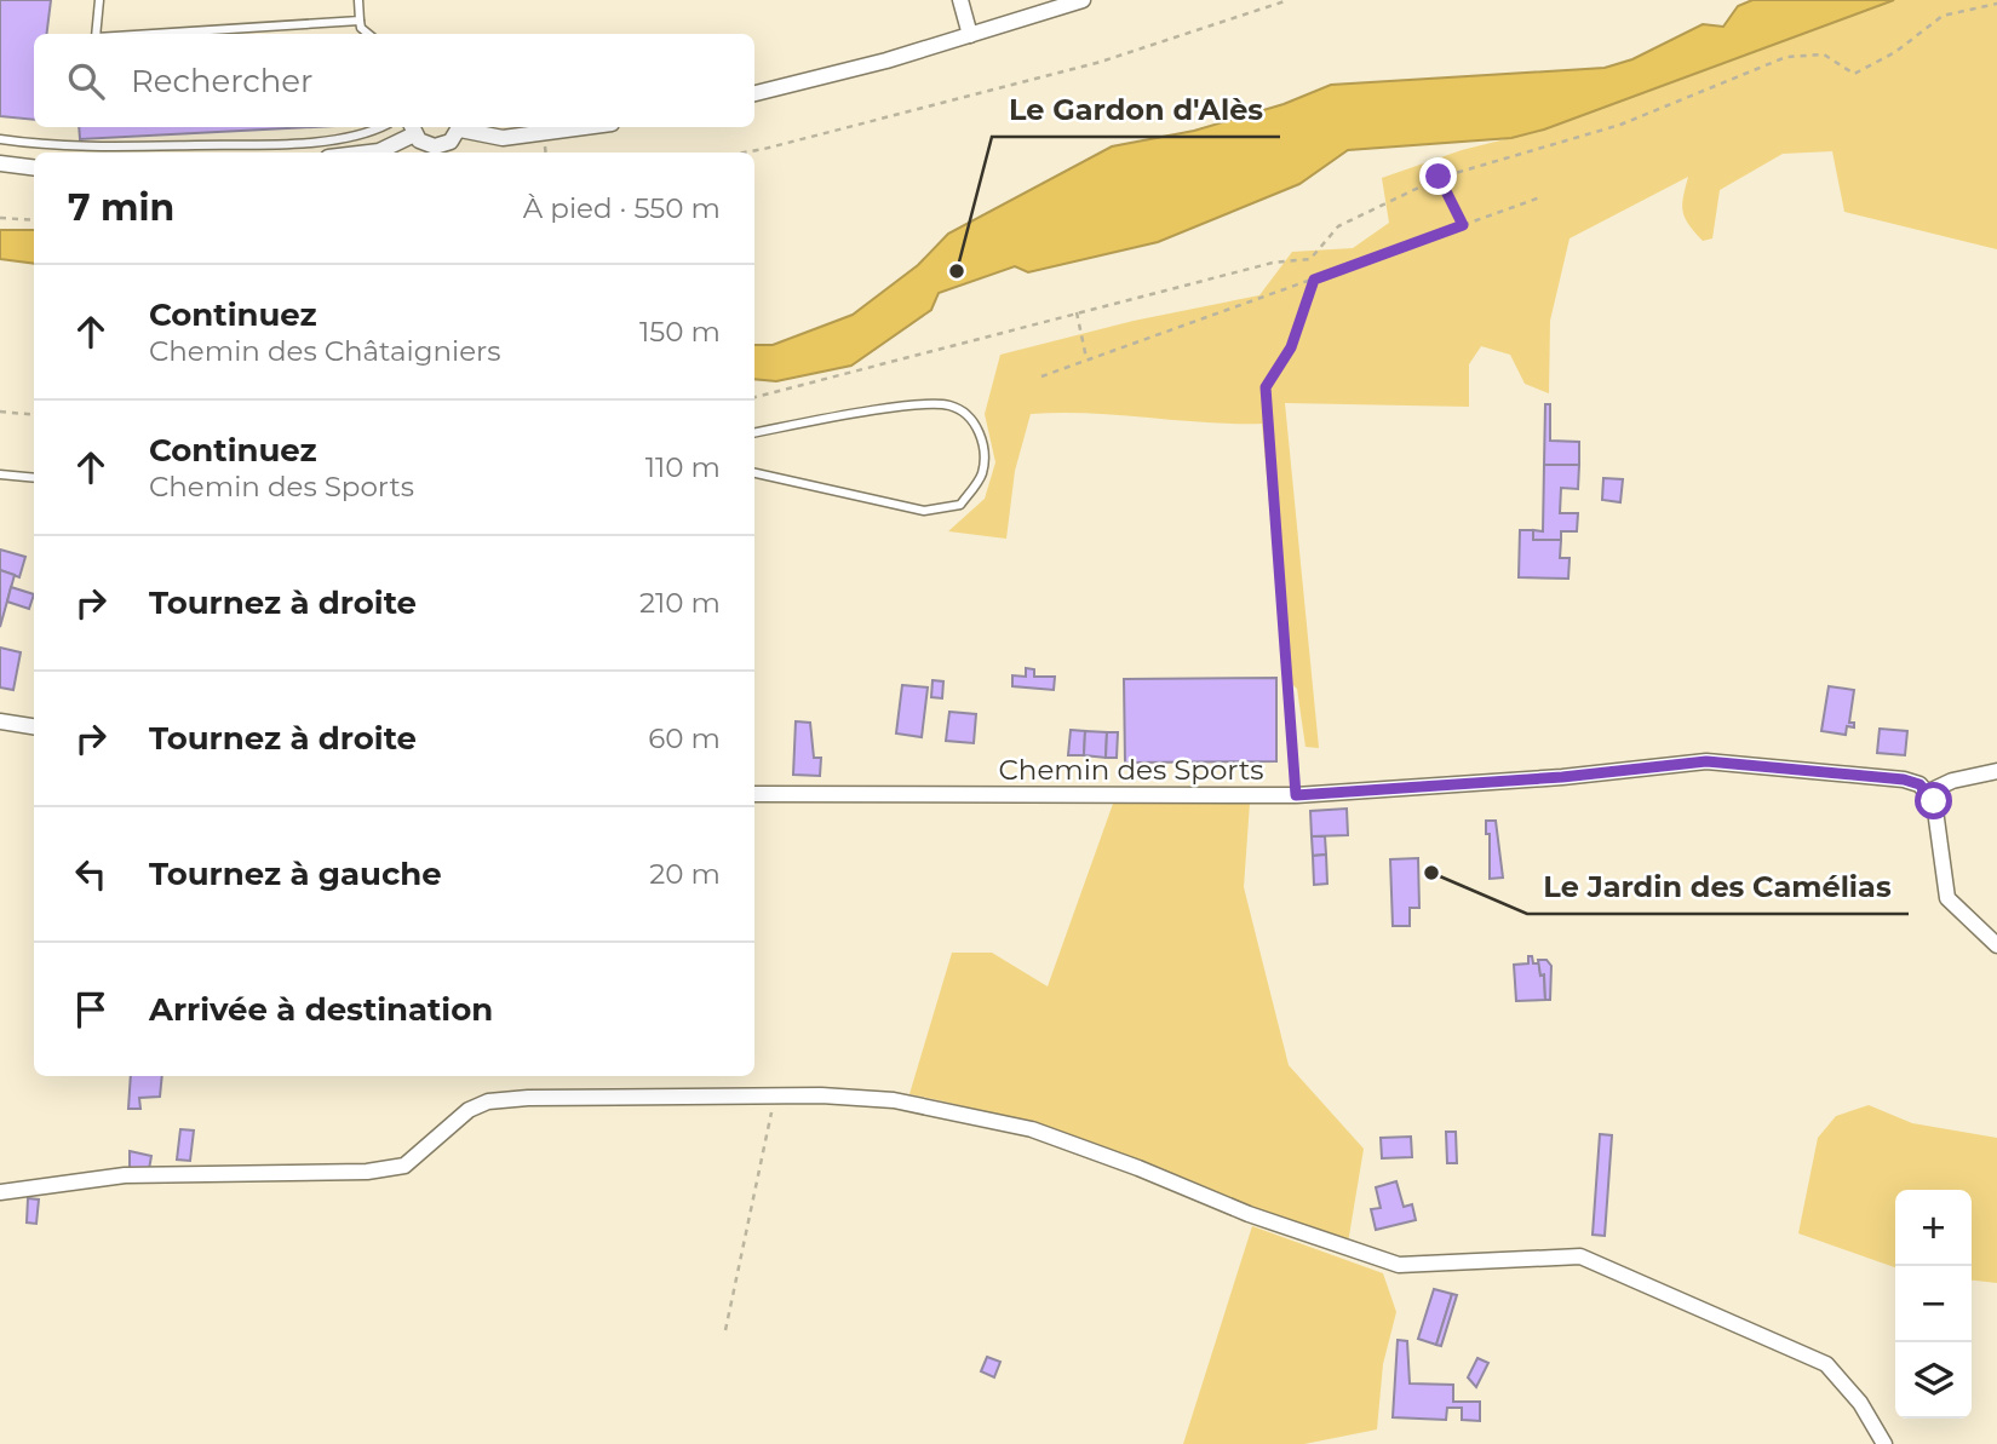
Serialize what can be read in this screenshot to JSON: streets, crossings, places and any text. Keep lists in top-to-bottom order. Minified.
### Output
{"streets":{"street":["Chemin des Sports"]},"places":["Le Gardon d'Alès","Le Jardin des Camélias"],"page":{"search":"Rechercher","heading":["7 min","À pied · 550 m"],"list":[["Continuez","Chemin des Châtaigniers","150 m"],["Continuez","Chemin des Sports","110 m"],["Tournez à droite","210 m"],["Tournez à droite","60 m"],["Tournez à gauche","20 m"],"Arrivée à destination"],"map_buttons":["+","−"]}}
